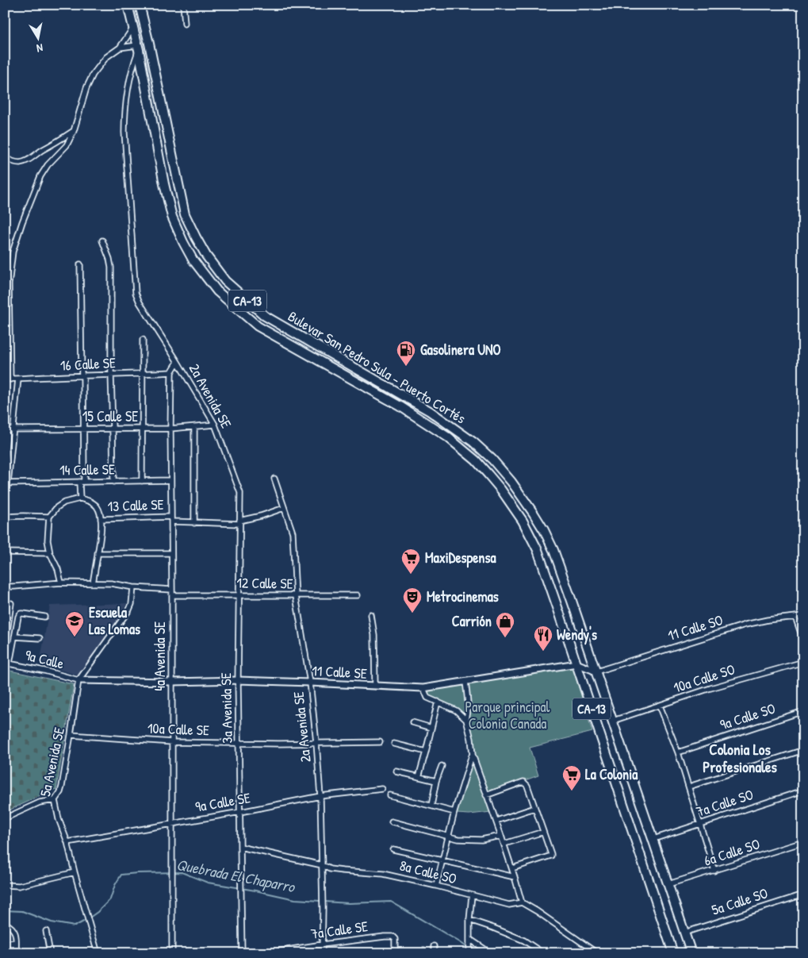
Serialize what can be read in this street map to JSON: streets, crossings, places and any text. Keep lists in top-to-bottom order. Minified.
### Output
{"streets":{"highway":["CA-13","Bulevar San Pedro Sula - Puerto Cortés"],"street":["16 Calle SE","2a Avenida SE","15 Calle SE","14 Calle SE","13 Calle SE","12 Calle SE","11 Calle SO","4a Avenida SE","9a Calle","11 Calle SE","10a Calle SO","3a Avenida SE","9a Calle SO","10a Calle SE","5a Avenida SE","9a Calle SE","7a Calle SO","6a Calle SO","8a Calle SO","5a Calle SO","7a Calle SE"]},"crossings":[["16 Calle SE","4a Avenida SE"],["Bulevar San Pedro Sula - Puerto Cortés","2a Avenida SE"],["Bulevar San Pedro Sula - Puerto Cortés","11 Calle SO"],["Bulevar San Pedro Sula - Puerto Cortés","11 Calle SE"],["Bulevar San Pedro Sula - Puerto Cortés","10a Calle SO"],["Bulevar San Pedro Sula - Puerto Cortés","7a Calle SO"],["Bulevar San Pedro Sula - Puerto Cortés","6a Calle SO"],["Bulevar San Pedro Sula - Puerto Cortés","5a Calle SO"],["2a Avenida SE","15 Calle SE"],["2a Avenida SE","13 Calle SE"],["2a Avenida SE","12 Calle SE"],["2a Avenida SE","11 Calle SE"],["2a Avenida SE","3a Avenida SE"],["2a Avenida SE","10a Calle SE"],["2a Avenida SE","9a Calle SE"],["2a Avenida SE","8a Calle SO"],["2a Avenida SE","7a Calle SE"],["15 Calle SE","4a Avenida SE"],["14 Calle SE","4a Avenida SE"],["13 Calle SE","4a Avenida SE"],["13 Calle SE","3a Avenida SE"],["12 Calle SE","4a Avenida SE"],["12 Calle SE","3a Avenida SE"],["12 Calle SE","5a Avenida SE"],["4a Avenida SE","11 Calle SE"],["4a Avenida SE","10a Calle SE"],["4a Avenida SE","9a Calle SE"],["9a Calle","11 Calle SE"],["9a Calle","5a Avenida SE"],["11 Calle SE","3a Avenida SE"],["11 Calle SE","5a Avenida SE"],["3a Avenida SE","10a Calle SE"],["3a Avenida SE","9a Calle SE"],["3a Avenida SE","8a Calle SO"],["10a Calle SE","5a Avenida SE"],["5a Avenida SE","9a Calle SE"]],"districts":["Colonia Los Profesionales"],"water":["Quebrada El Chaparro"],"parks":["Parque principal Colonia Canada"],"places":{"fuel station":["Gasolinera UNO"],"supermarket":["MaxiDespensa","La Colonia"],"theatre":["Metrocinemas"],"school or university":["Escuela Las Lomas"],"shop":["Carrión"],"restaurant":["Wendy's"]},"north":"bottom"}
